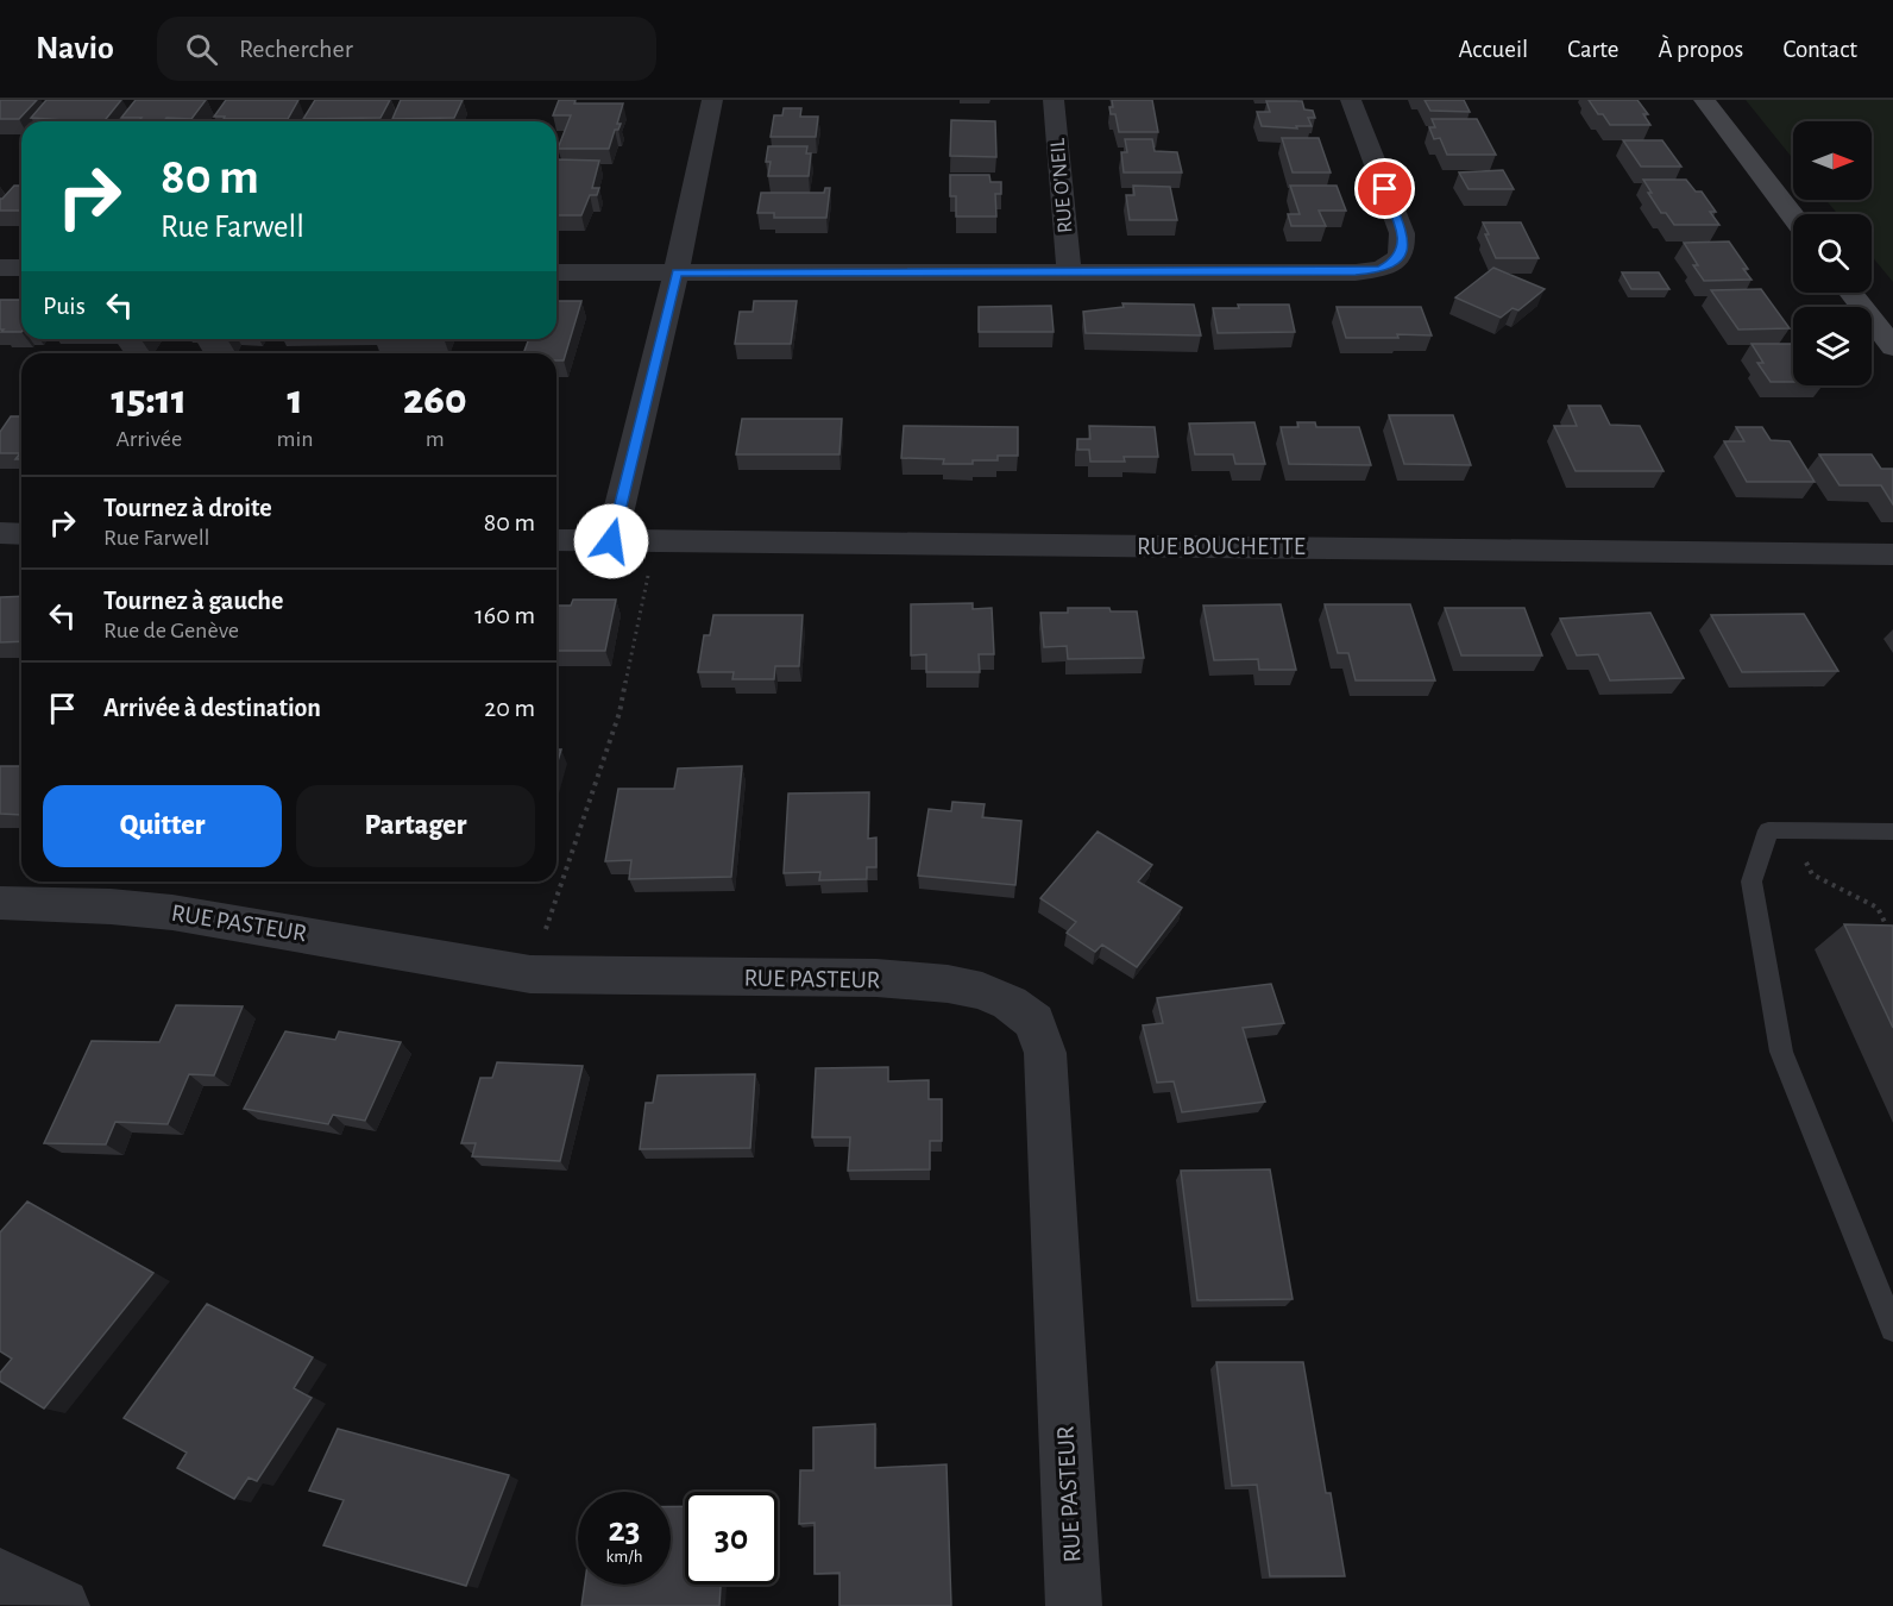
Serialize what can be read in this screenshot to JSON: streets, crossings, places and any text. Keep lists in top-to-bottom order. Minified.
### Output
{"streets":{"street":["RUE O'NEIL","RUE BOUCHETTE","RUE PASTEUR"]},"north":"right","page":{"header":"Navio","search":"Rechercher","nav":["Accueil","Carte","À propos","Contact"],"turn":["80 m","Rue Farwell"],"then":"Puis","eta":["15:11","Arrivée","1","min","260","m"],"list":[{"name":"Tournez à droite","note":"Rue Farwell","value":"80 m"},{"name":"Tournez à gauche","note":"Rue de Genève","value":"160 m"},{"name":"Arrivée à destination","value":"20 m"}],"buttons":["Quitter","Partager"],"speed":"23 km/h","limit":"30"}}
